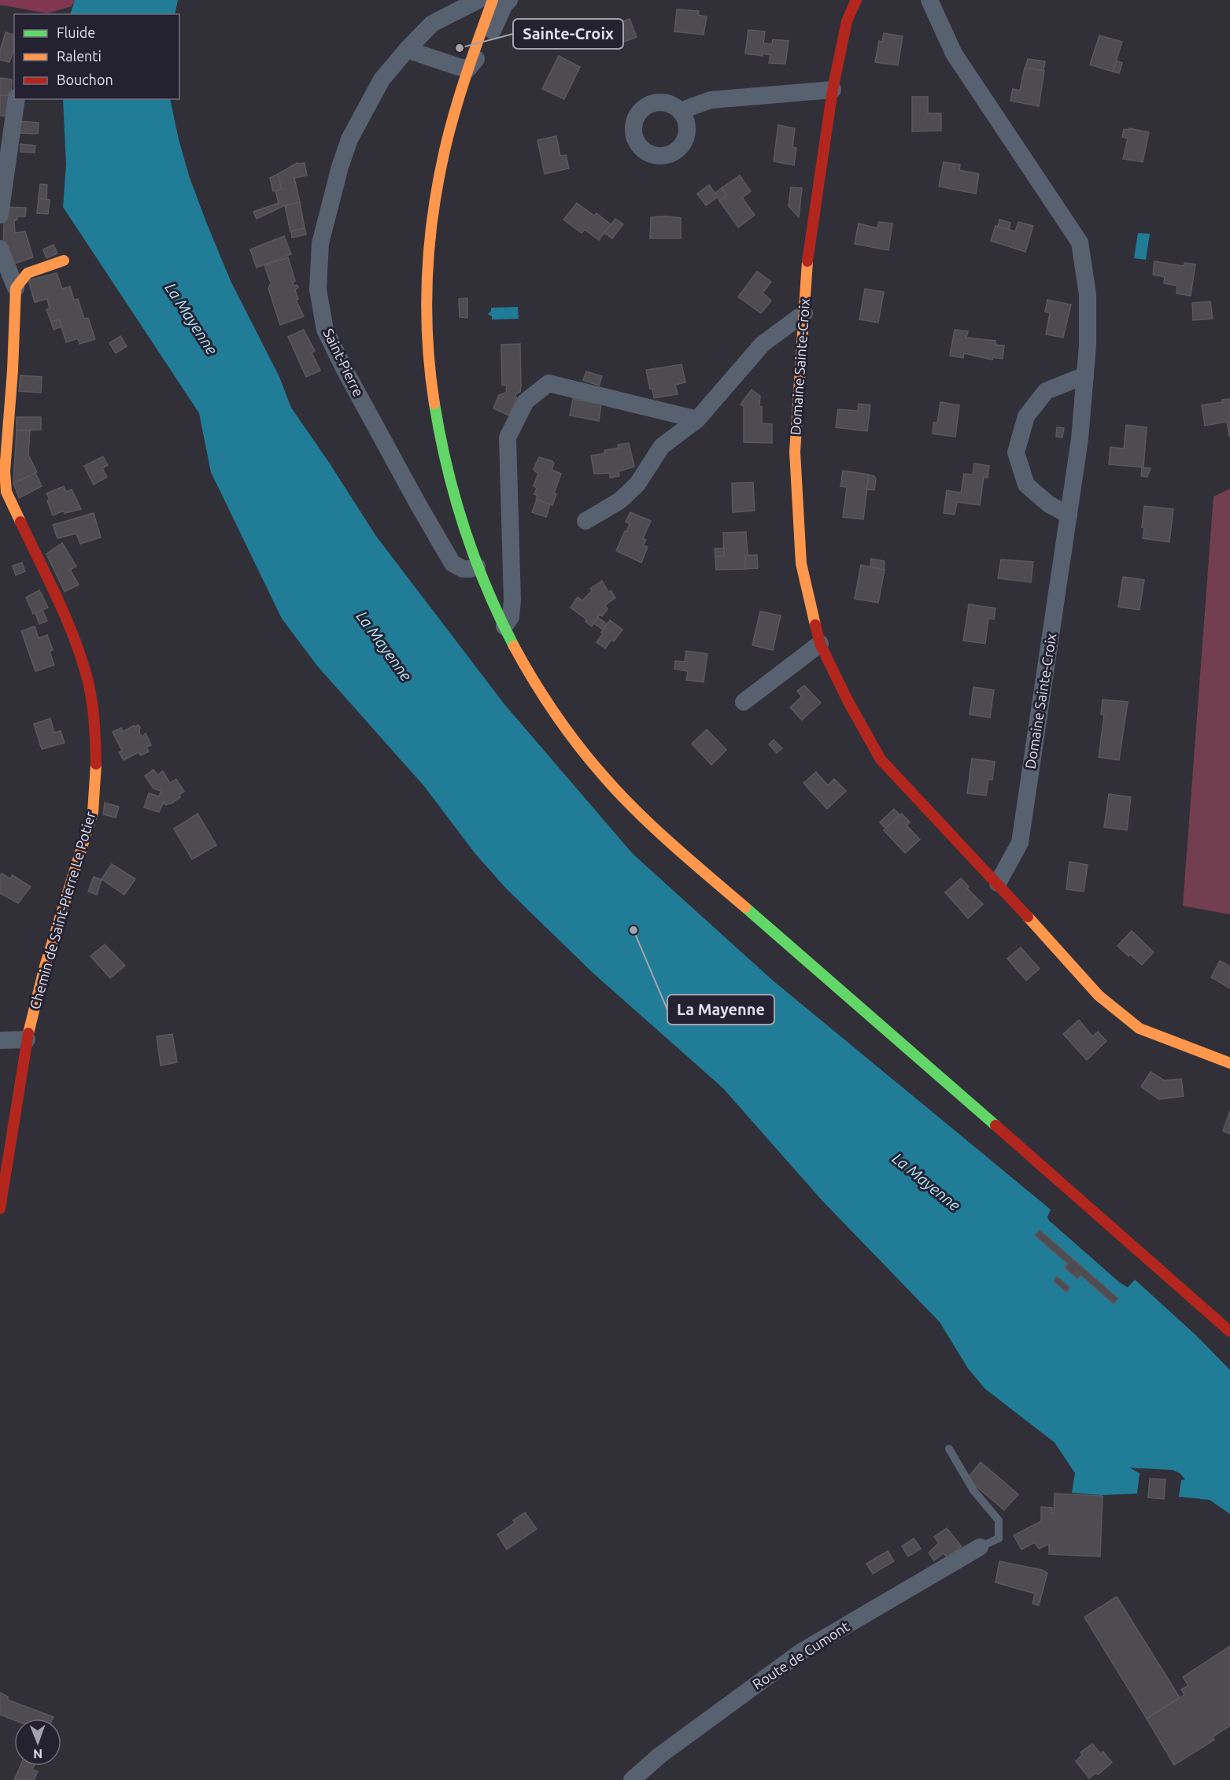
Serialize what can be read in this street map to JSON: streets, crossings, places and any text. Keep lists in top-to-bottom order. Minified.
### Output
{"streets":{"street":["Saint-Pierre","Domaine Sainte-Croix","Chemin de Saint-Pierre Le Potier","Route de Cumont"]},"water":["La Mayenne"],"places":["Sainte-Croix","La Mayenne"],"legend":["Fluide","Ralenti","Bouchon"],"north":"bottom"}
